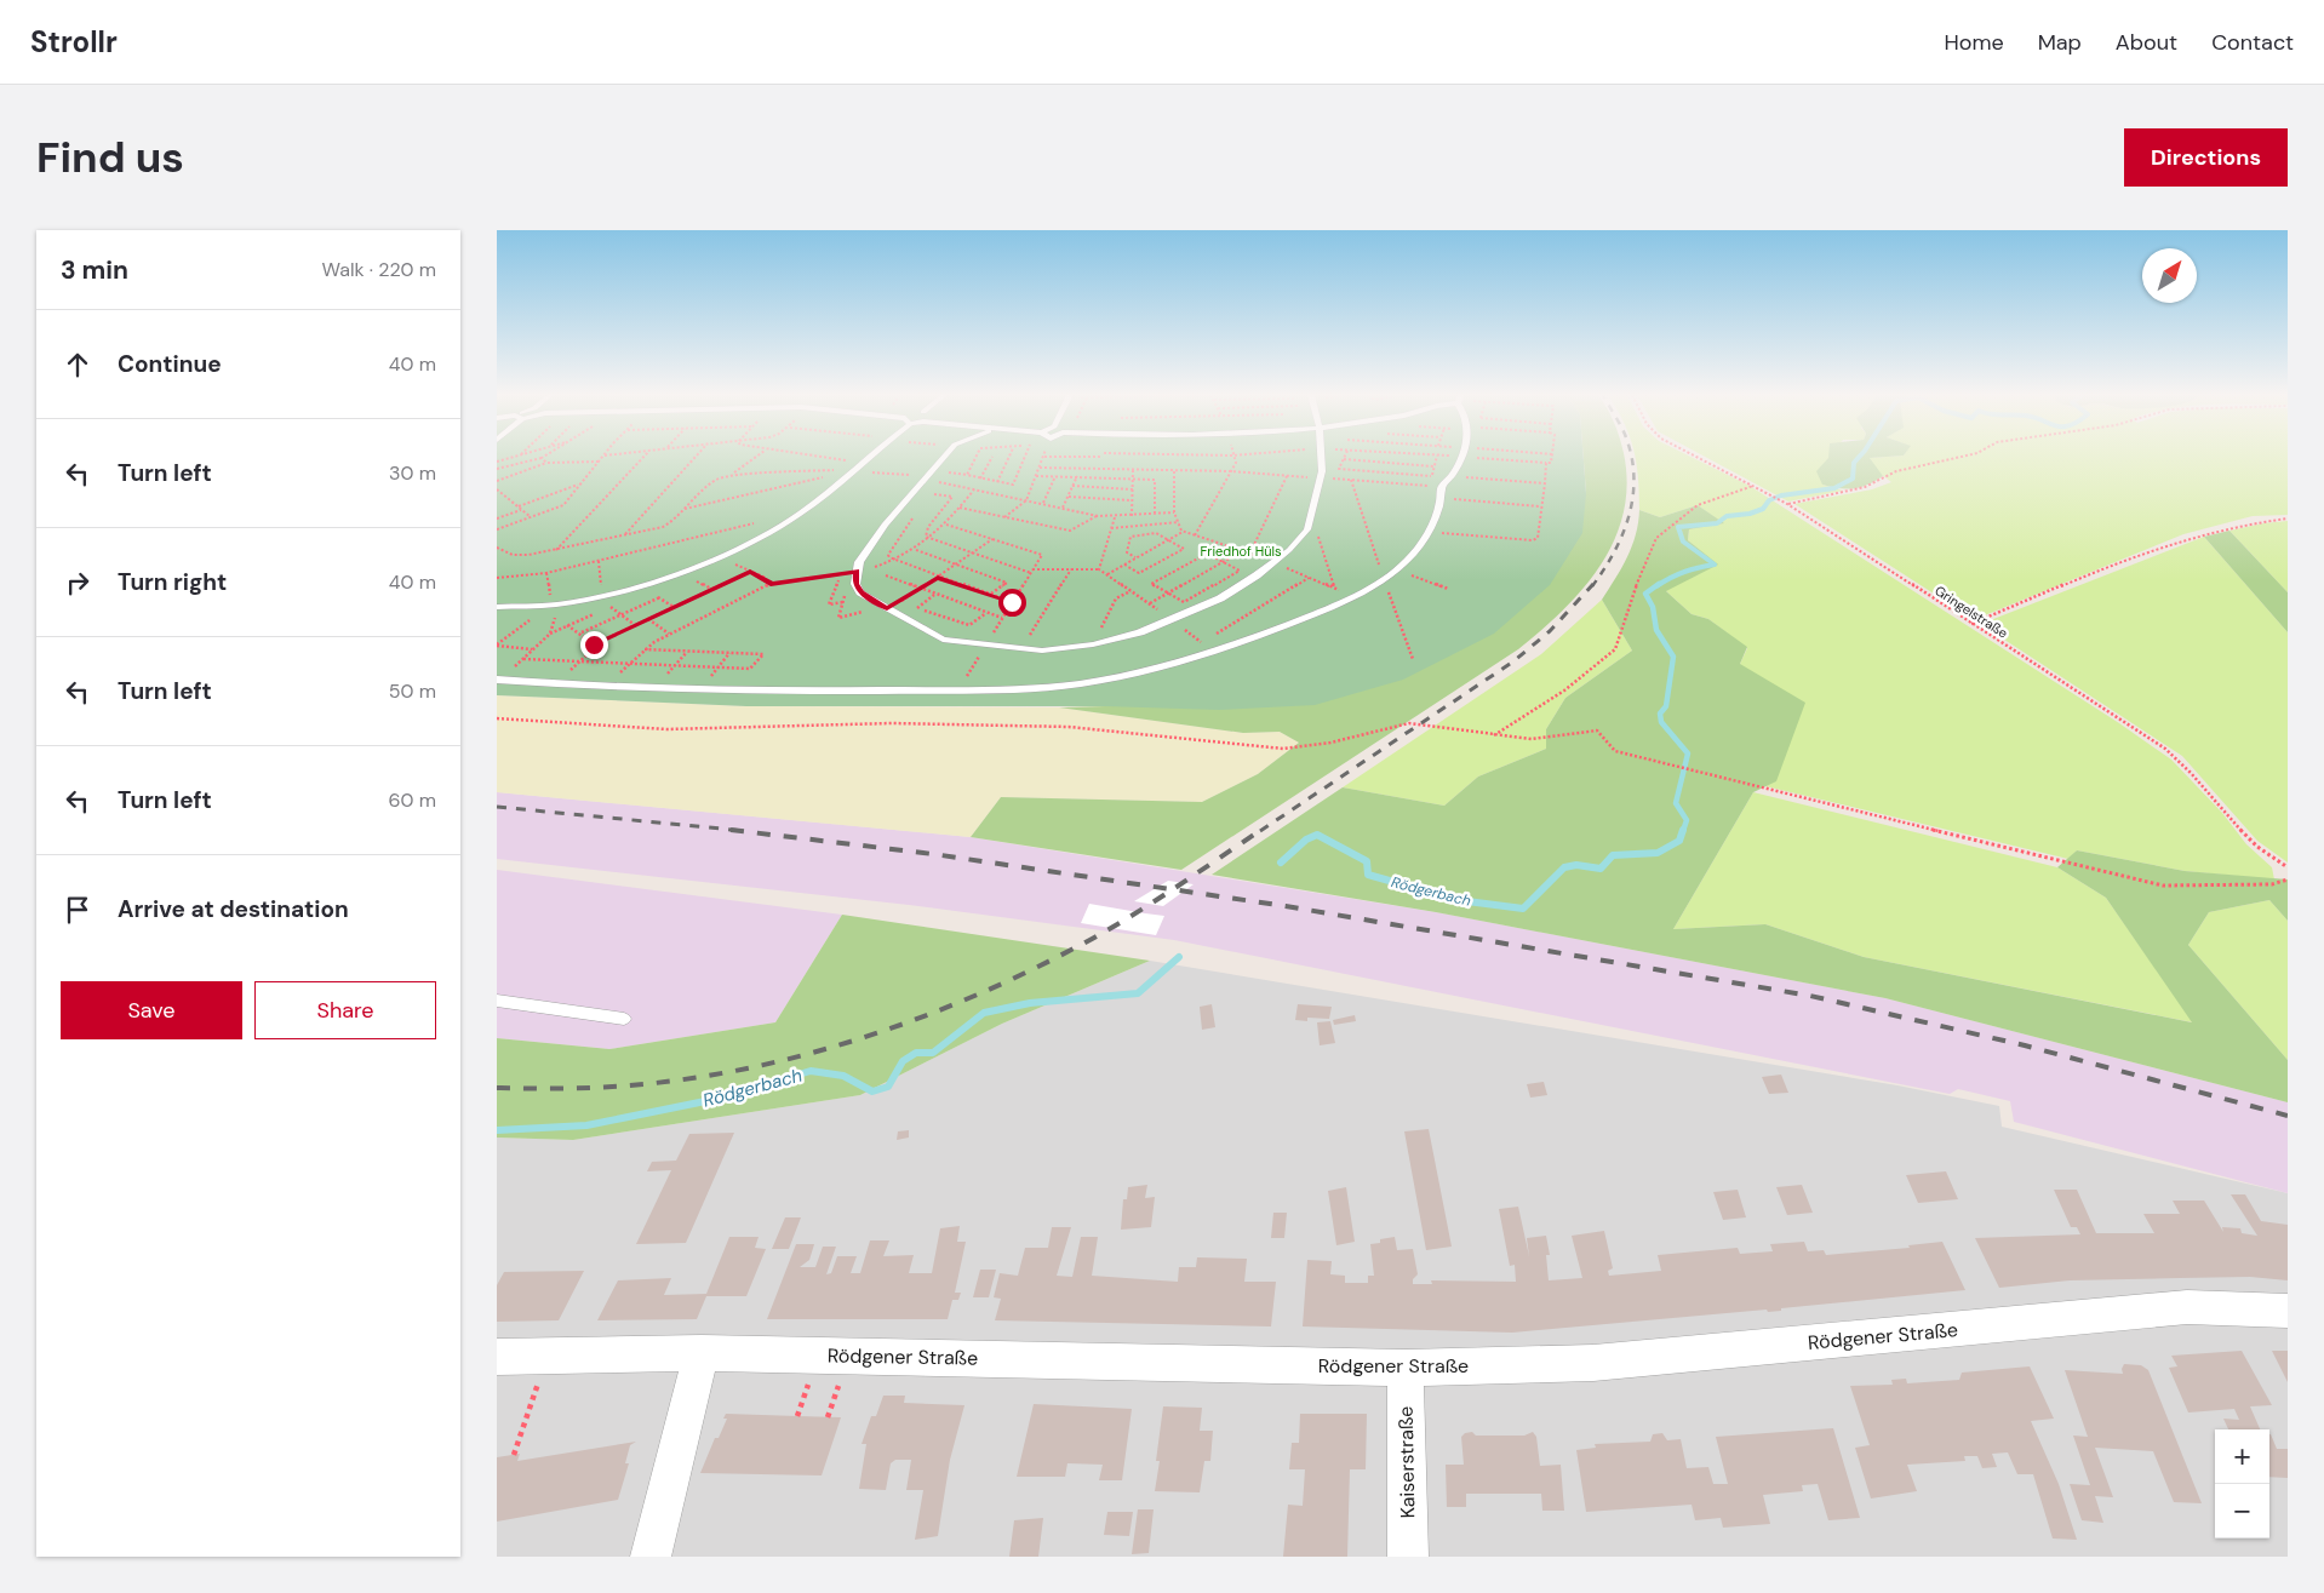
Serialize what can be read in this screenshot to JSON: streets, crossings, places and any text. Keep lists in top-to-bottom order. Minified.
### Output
{"streets":{"street":["Rödgener Straße","Kaiserstraße"],"path":["Gringelstraße"]},"crossings":[["Rödgener Straße","Kaiserstraße"]],"water":["Rödgerbach"],"parks":["Friedhof Hüls"],"north":"top right","page":{"header":"Strollr","nav":["Home","Map","About","Contact"],"buttons":["Directions",["Save","Share"]],"title":"Find us","heading":["3 min","Walk · 220 m"],"list":[["Continue","40 m"],["Turn left","30 m"],["Turn right","40 m"],["Turn left","50 m"],["Turn left","60 m"],"Arrive at destination"],"map_buttons":["+","−"]}}
